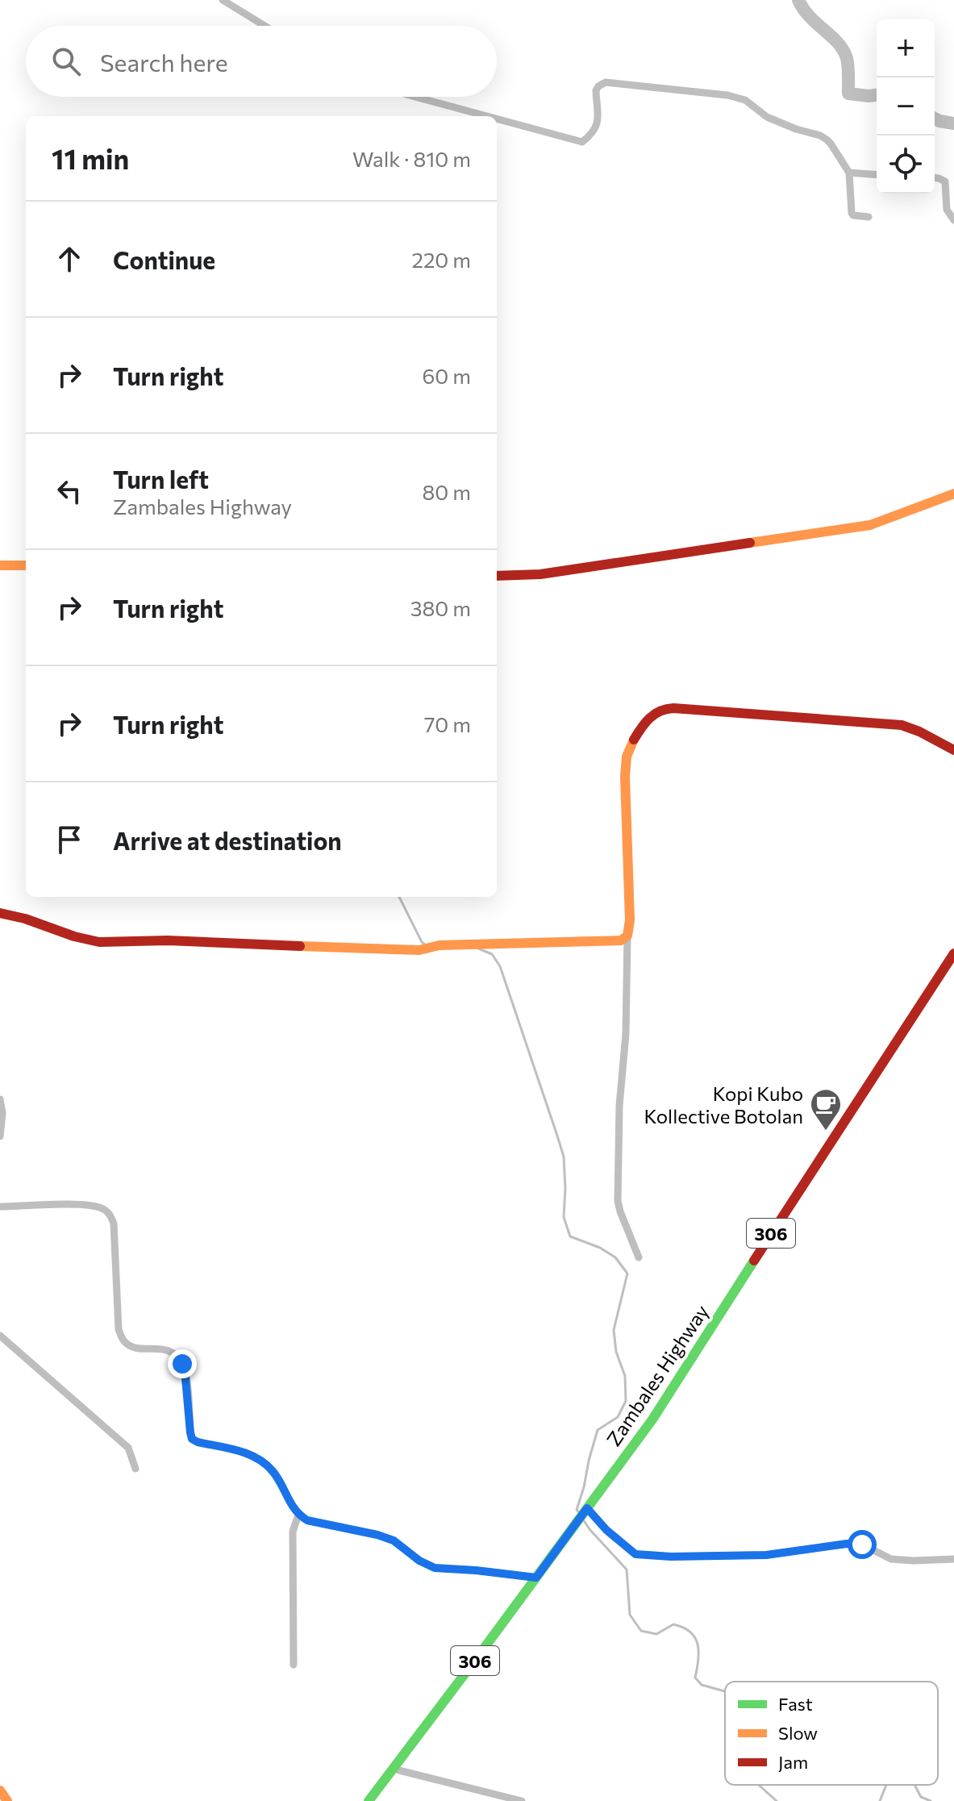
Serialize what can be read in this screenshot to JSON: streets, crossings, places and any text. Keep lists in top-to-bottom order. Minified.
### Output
{"streets":{"street":["306","Zambales Highway"]},"places":{"cafe":["Kopi Kubo Kollective Botolan"]},"legend":["Fast","Slow","Jam"],"page":{"map_buttons":["+","−"],"search":"Search here","heading":["11 min","Walk · 810 m"],"list":[["Continue","220 m"],["Turn right","60 m"],["Turn left","Zambales Highway","80 m"],["Turn right","380 m"],["Turn right","70 m"],"Arrive at destination"]}}
